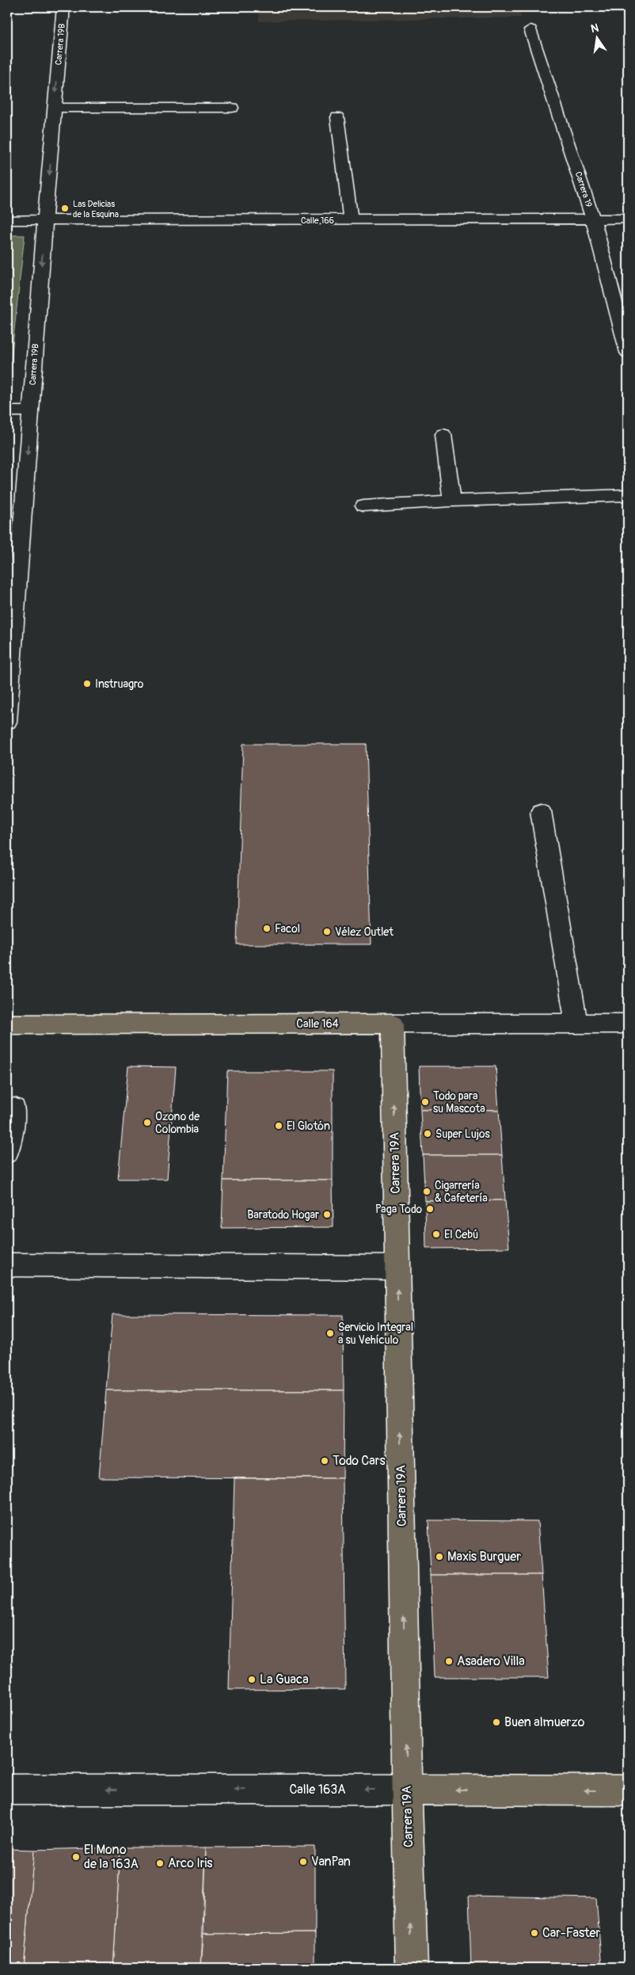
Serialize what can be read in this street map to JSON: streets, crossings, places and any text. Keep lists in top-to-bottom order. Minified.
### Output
{"streets":{"main road":["Calle 164","Carrera 19A","Calle 163A"],"street":["Carrera 19B","Carrera 19","Calle 166"]},"crossings":[["Carrera 19B","Calle 166"],["Carrera 19","Calle 166"],["Calle 164","Carrera 19A"],["Carrera 19A","Calle 163A"]],"one_way":["Carrera 19B","Carrera 19A","Calle 163A"],"places":["Las Delicias de la Esquina","Instruagro","Facol","Vélez Outlet","Todo para su Mascota","Ozono de Colombia","El Glotón","Super Lujos","Cigarrería & Cafetería","Paga Todo","Baratodo Hogar","El Cebú","Servicio Integral a su Vehículo","Todo Cars","Maxis Burguer","Asadero Villa","La Guaca","Buen almuerzo","El Mono de la 163A","VanPan","Arco Iris","Car-Faster"],"north":"top"}
